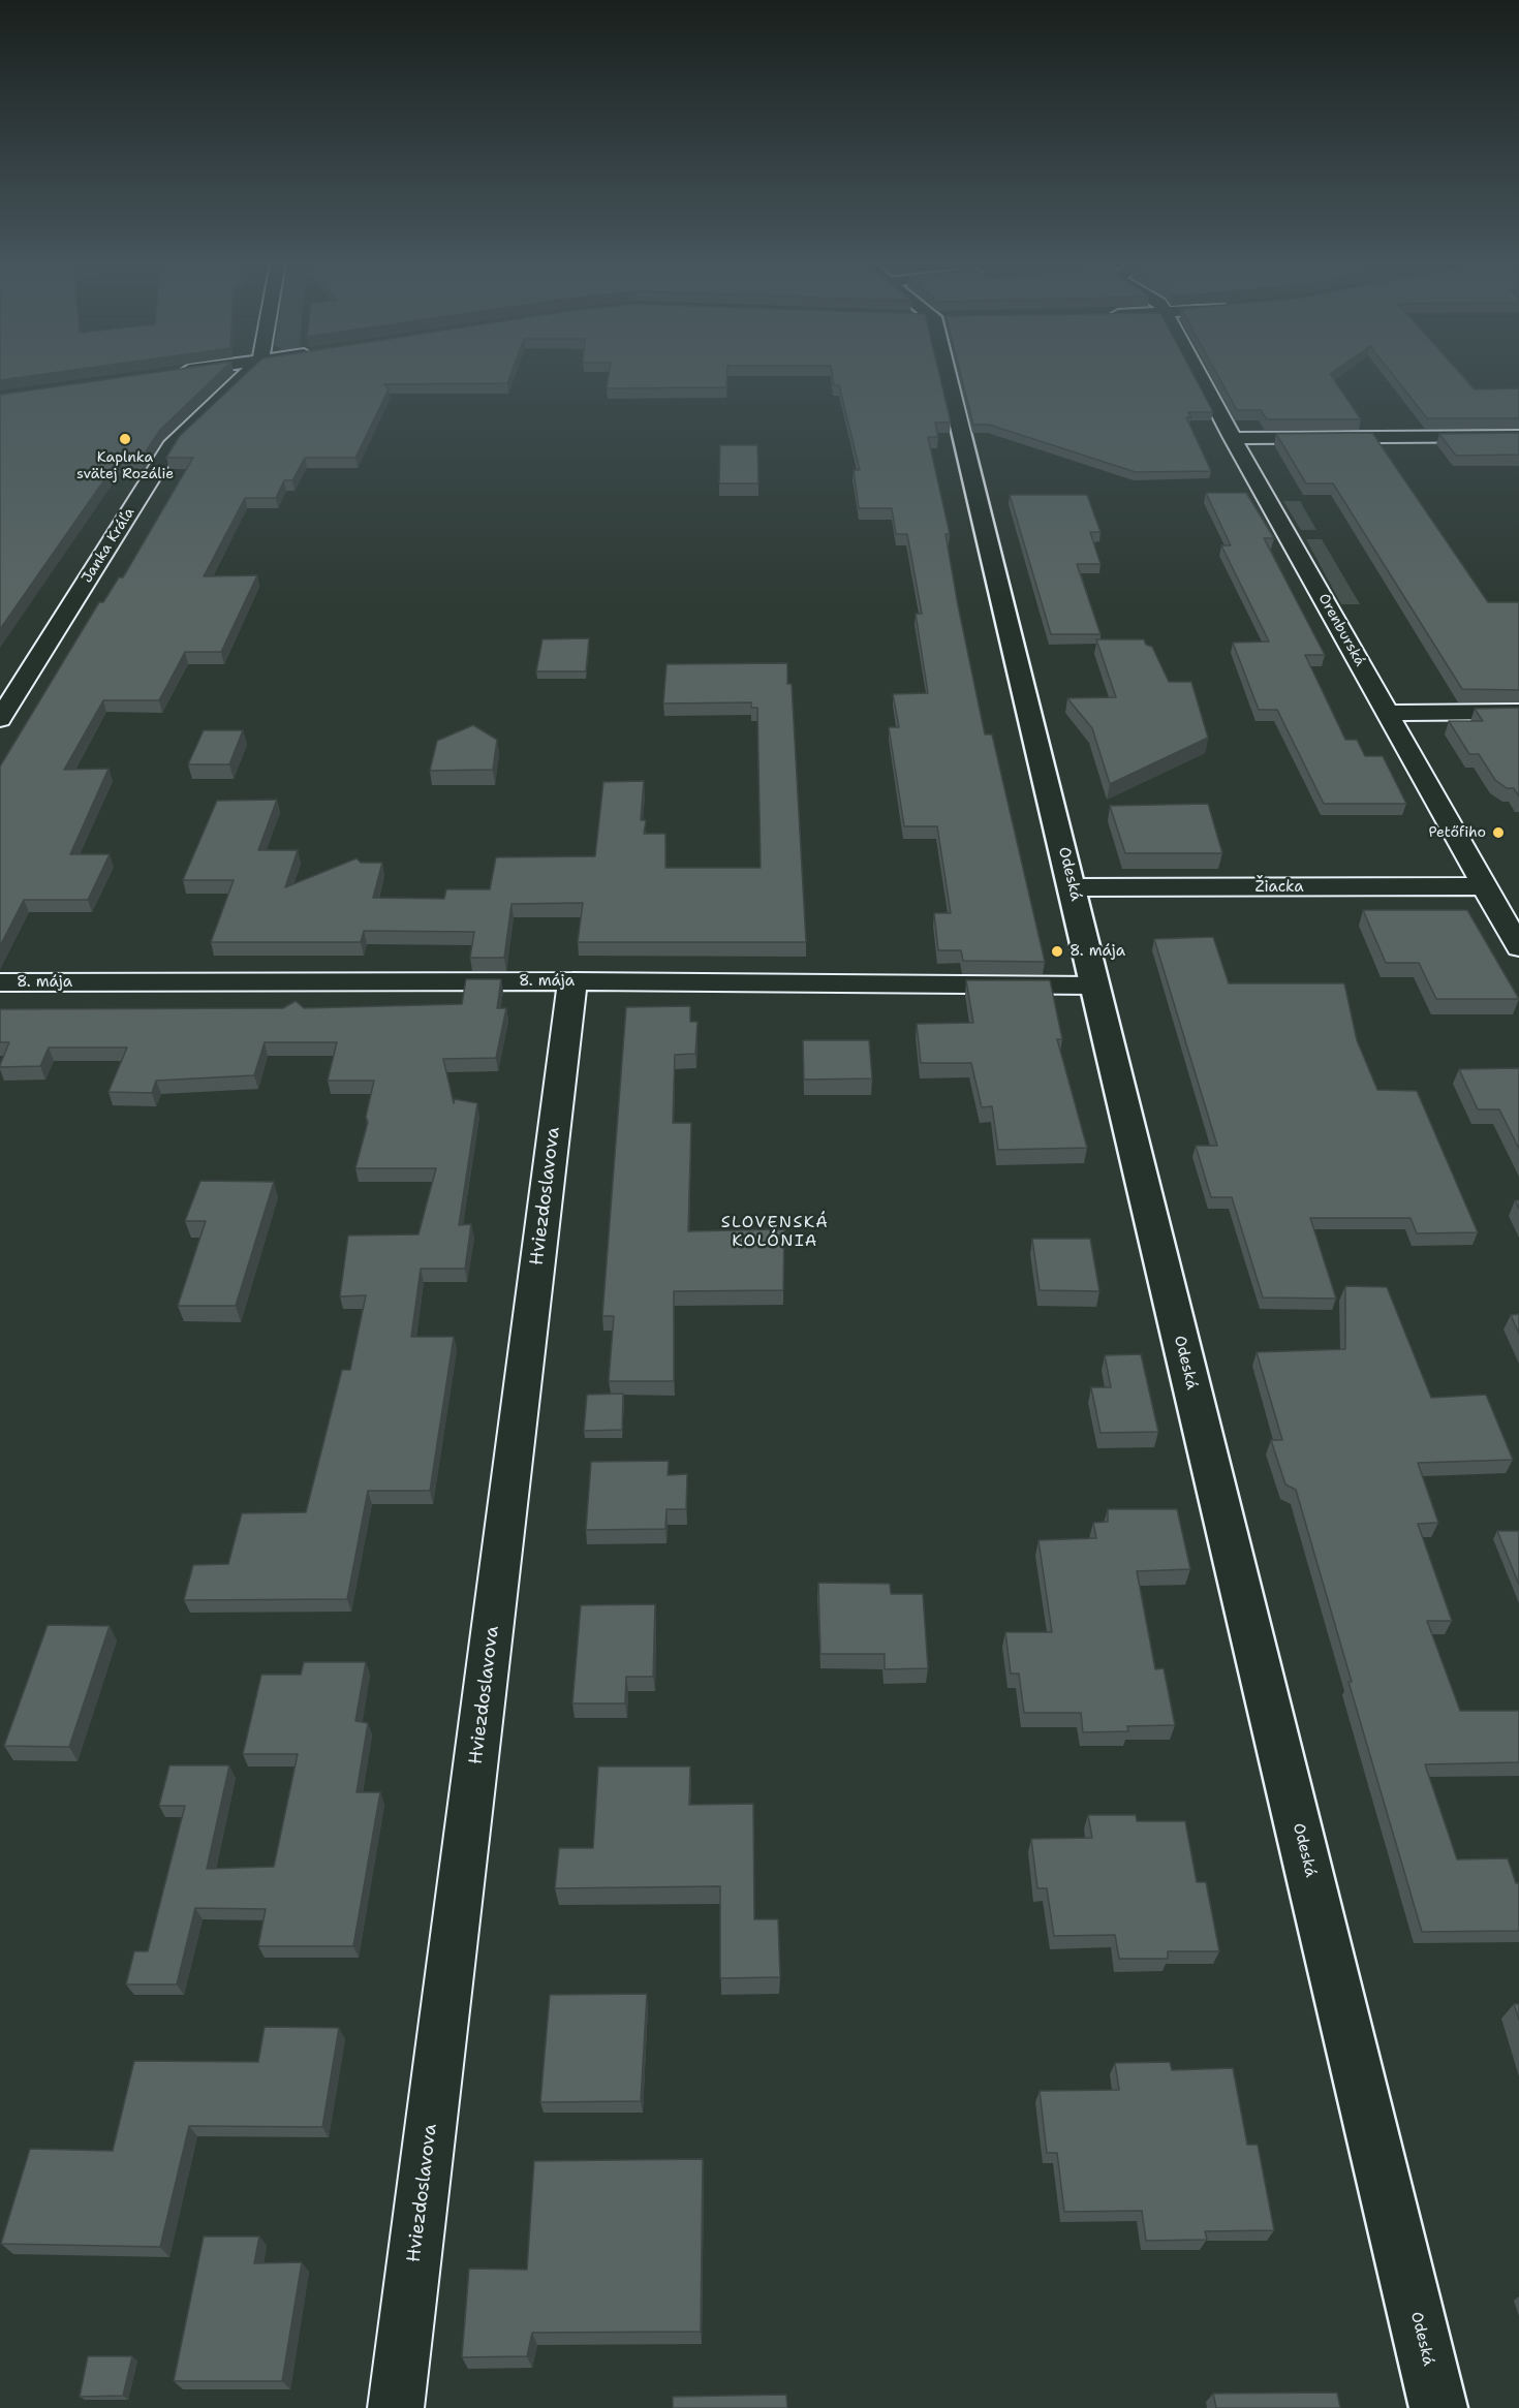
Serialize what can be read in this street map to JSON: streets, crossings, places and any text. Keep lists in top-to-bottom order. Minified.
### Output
{"streets":{"street":["Janka Kráľa","Orenburská","Odeská","Žiacka","8. mája","Hviezdoslavova"]},"crossings":[["Orenburská","Žiacka"],["Odeská","Žiacka"],["Odeská","8. mája"],["8. mája","Hviezdoslavova"]],"districts":["SLOVENSKÁ KOLÓNIA"],"places":["Kaplnka svätej Rozálie","Petőfiho","8. mája"]}
